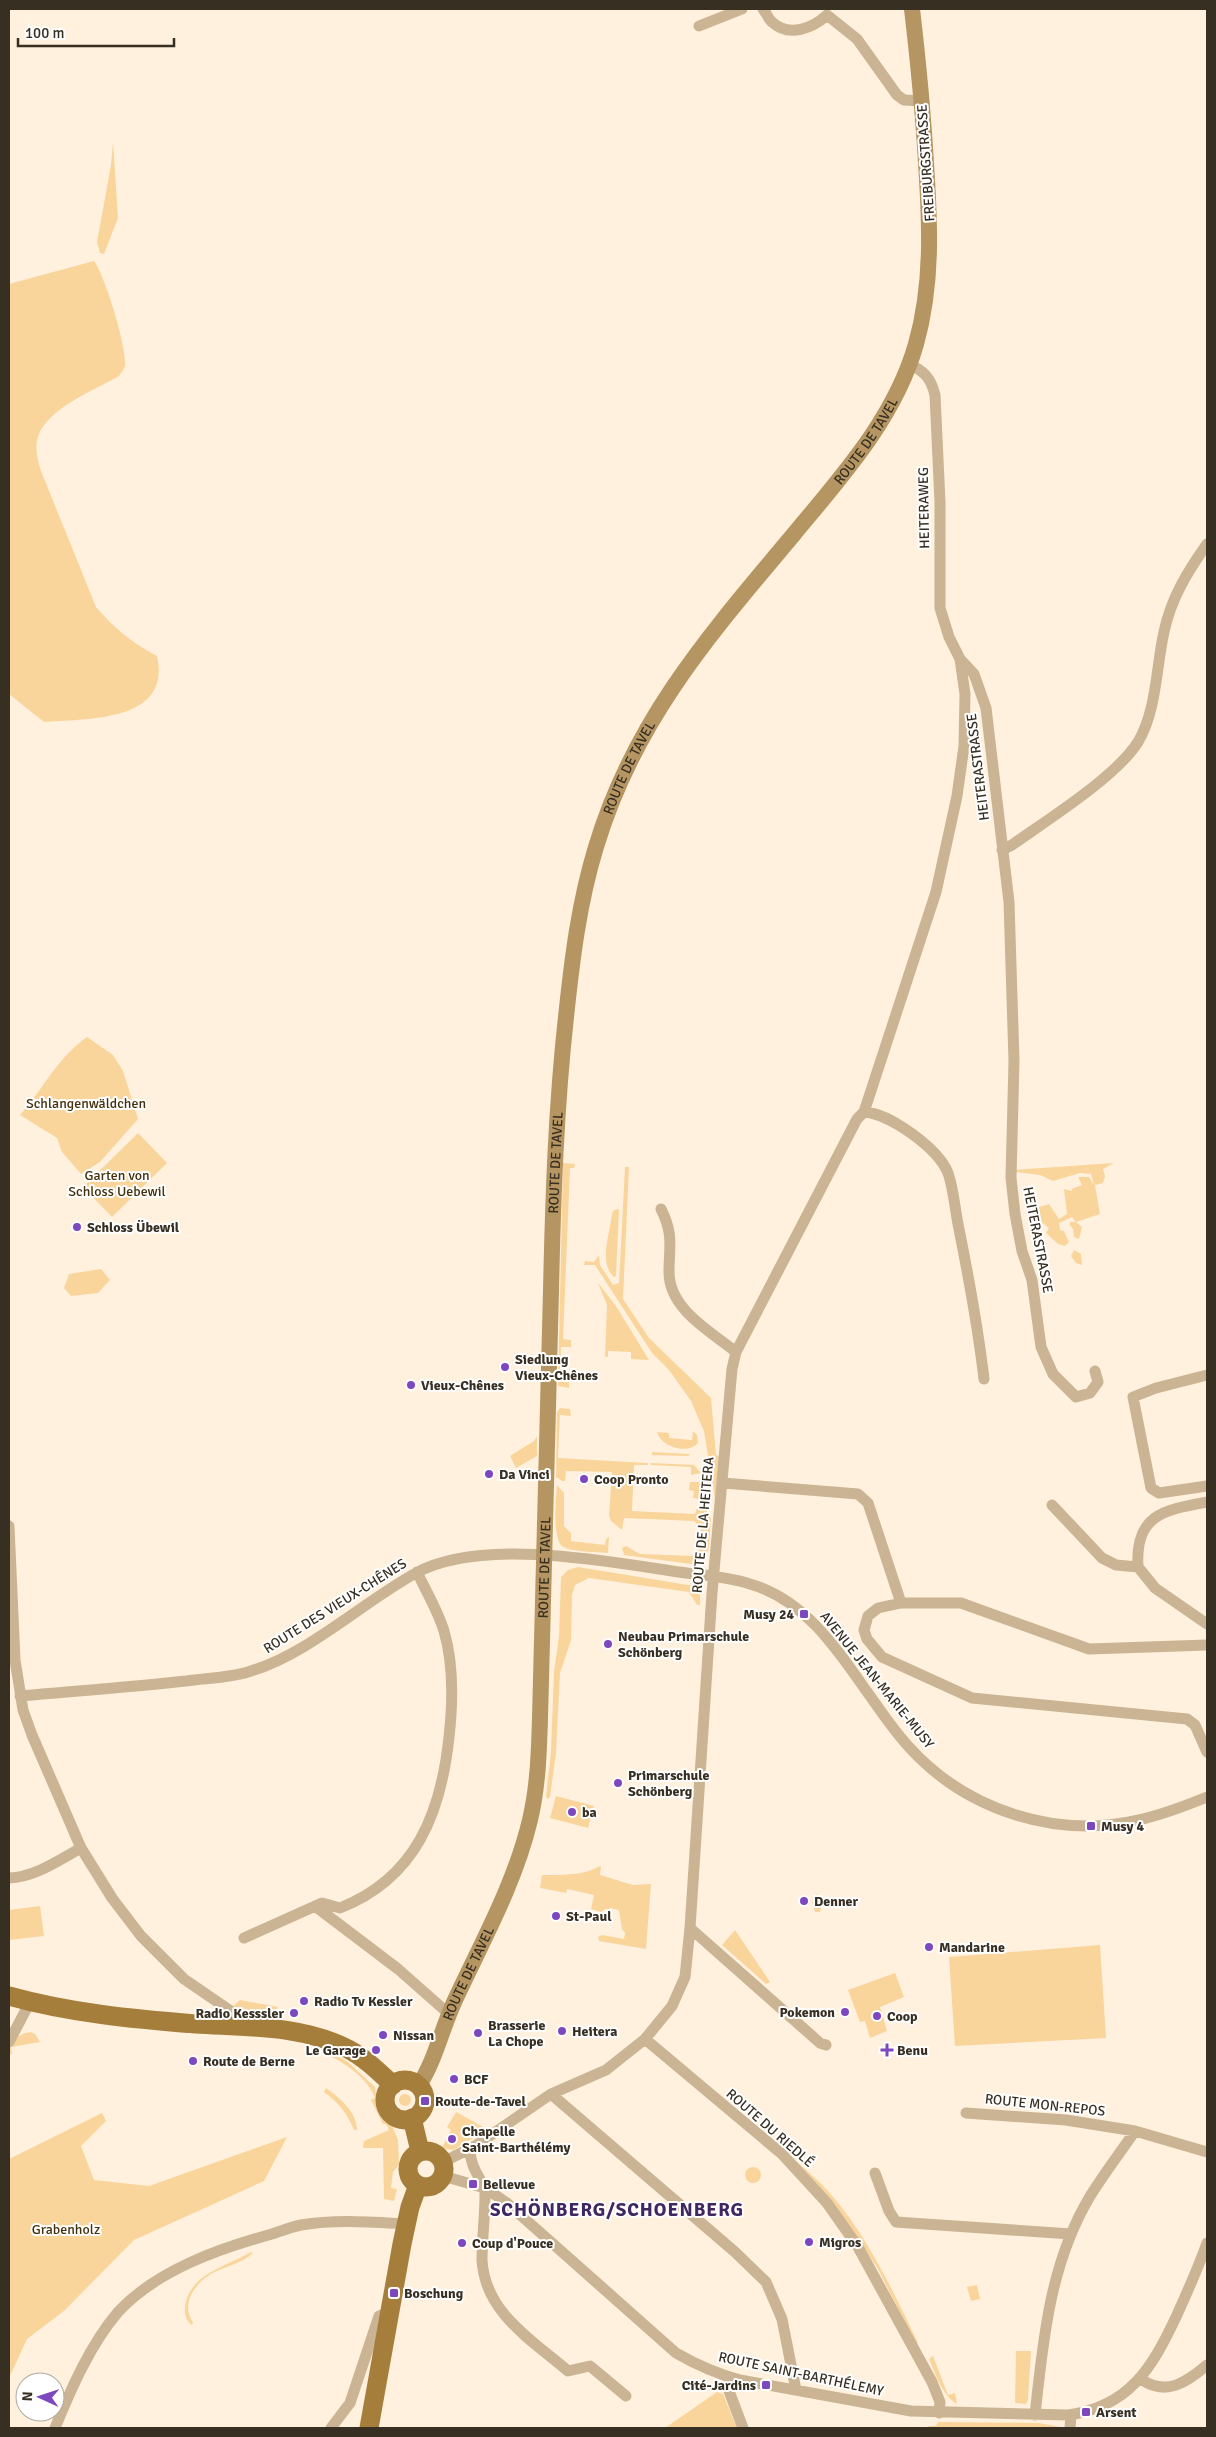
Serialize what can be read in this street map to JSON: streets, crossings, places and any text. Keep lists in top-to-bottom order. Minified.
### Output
{"streets":{"main road":["FREIBURGSTRASSE","ROUTE DE TAVEL"],"street":["HEITERAWEG","HEITERASTRASSE","ROUTE DE LA HEITERA","ROUTE DES VIEUX-CHÊNES","AVENUE JEAN-MARIE-MUSY","ROUTE MON-REPOS","ROUTE DU RIEDLÉ","ROUTE SAINT-BARTHÉLEMY"]},"crossings":[["FREIBURGSTRASSE","ROUTE DE TAVEL"],["ROUTE DE TAVEL","HEITERAWEG"],["ROUTE DE TAVEL","ROUTE DES VIEUX-CHÊNES"],["ROUTE DE TAVEL","AVENUE JEAN-MARIE-MUSY"],["HEITERAWEG","HEITERASTRASSE"],["HEITERASTRASSE","ROUTE DE LA HEITERA"],["ROUTE DE LA HEITERA","AVENUE JEAN-MARIE-MUSY"],["ROUTE DE LA HEITERA","ROUTE DU RIEDLÉ"],["ROUTE DE LA HEITERA","ROUTE SAINT-BARTHÉLEMY"],["ROUTE DES VIEUX-CHÊNES","AVENUE JEAN-MARIE-MUSY"],["ROUTE DU RIEDLÉ","ROUTE SAINT-BARTHÉLEMY"]],"districts":["SCHÖNBERG/SCHOENBERG"],"parks":["Schlangenwäldchen","Garten von Schloss Uebewil","Grabenholz"],"places":{"other":["Schloss Übewil","Siedlung Vieux-Chênes","Vieux-Chênes","Da Vinci","Coop Pronto","Neubau Primarschule Schönberg","Primarschule Schönberg","ba","Denner","St-Paul","Mandarine","Radio Tv Kessler","Pokemon","Radio Kesssler","Coop","Heitera","Brasserie La Chope","Nissan","Le Garage","Route de Berne","BCF","Chapelle Saint-Barthélémy","Migros","Coup d'Pouce"],"transit":["Musy 24","Musy 4","Route-de-Tavel","Bellevue","Boschung","Cité-Jardins","Arsent"],"health":["Benu"]},"scale_bar":"100 m","north":"left"}
